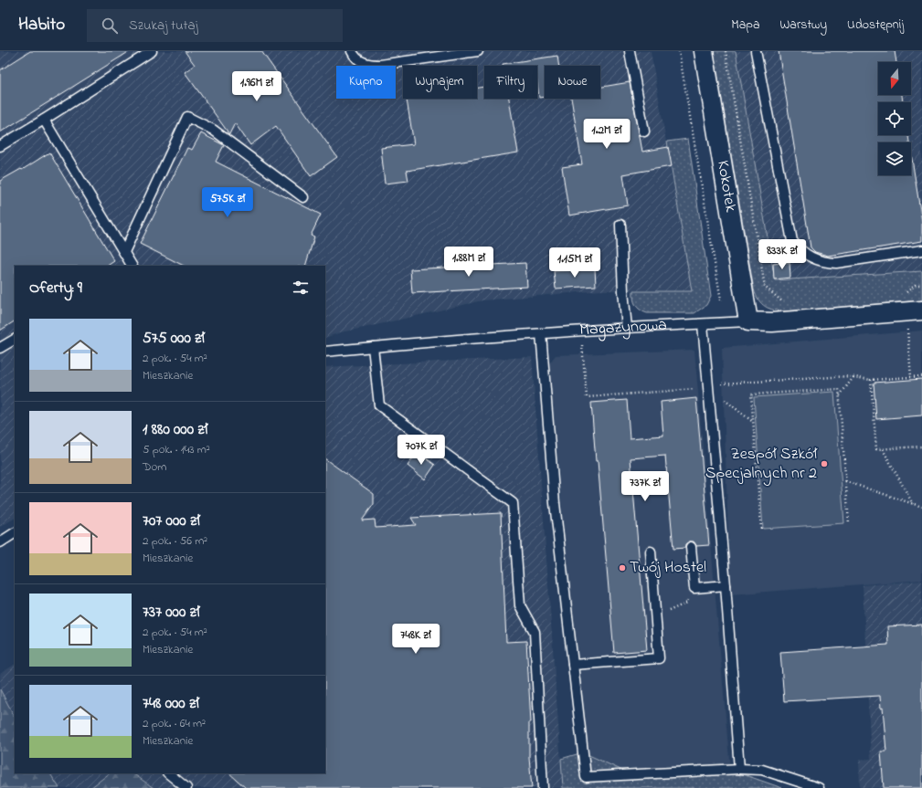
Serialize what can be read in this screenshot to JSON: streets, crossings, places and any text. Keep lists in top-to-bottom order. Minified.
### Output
{"streets":{"street":["Kokotek","Magazynowa"]},"crossings":[["Kokotek","Magazynowa"]],"places":["Zespół Szkół Specjalnych nr 2","Twój Hostel"],"north":"bottom","page":{"header":"Habito","search":"Szukaj tutaj","nav":["Mapa","Warstwy","Udostępnij"],"chip":["Kupno","Wynajem","Filtry","Nowe"],"price":["1.96M zł","1.2M zł","575K zł","833K zł","1.88M zł","1.15M zł","707K zł","737K zł","748K zł"],"heading":"Oferty: 9","list":[{"name":"575 000 zł","note":"2 pok. · 54 m² · Mieszkanie"},{"name":"1 880 000 zł","note":"5 pok. · 143 m² · Dom"},{"name":"707 000 zł","note":"2 pok. · 56 m² · Mieszkanie"},{"name":"737 000 zł","note":"2 pok. · 54 m² · Mieszkanie"},{"name":"748 000 zł","note":"2 pok. · 64 m² · Mieszkanie"}]}}
